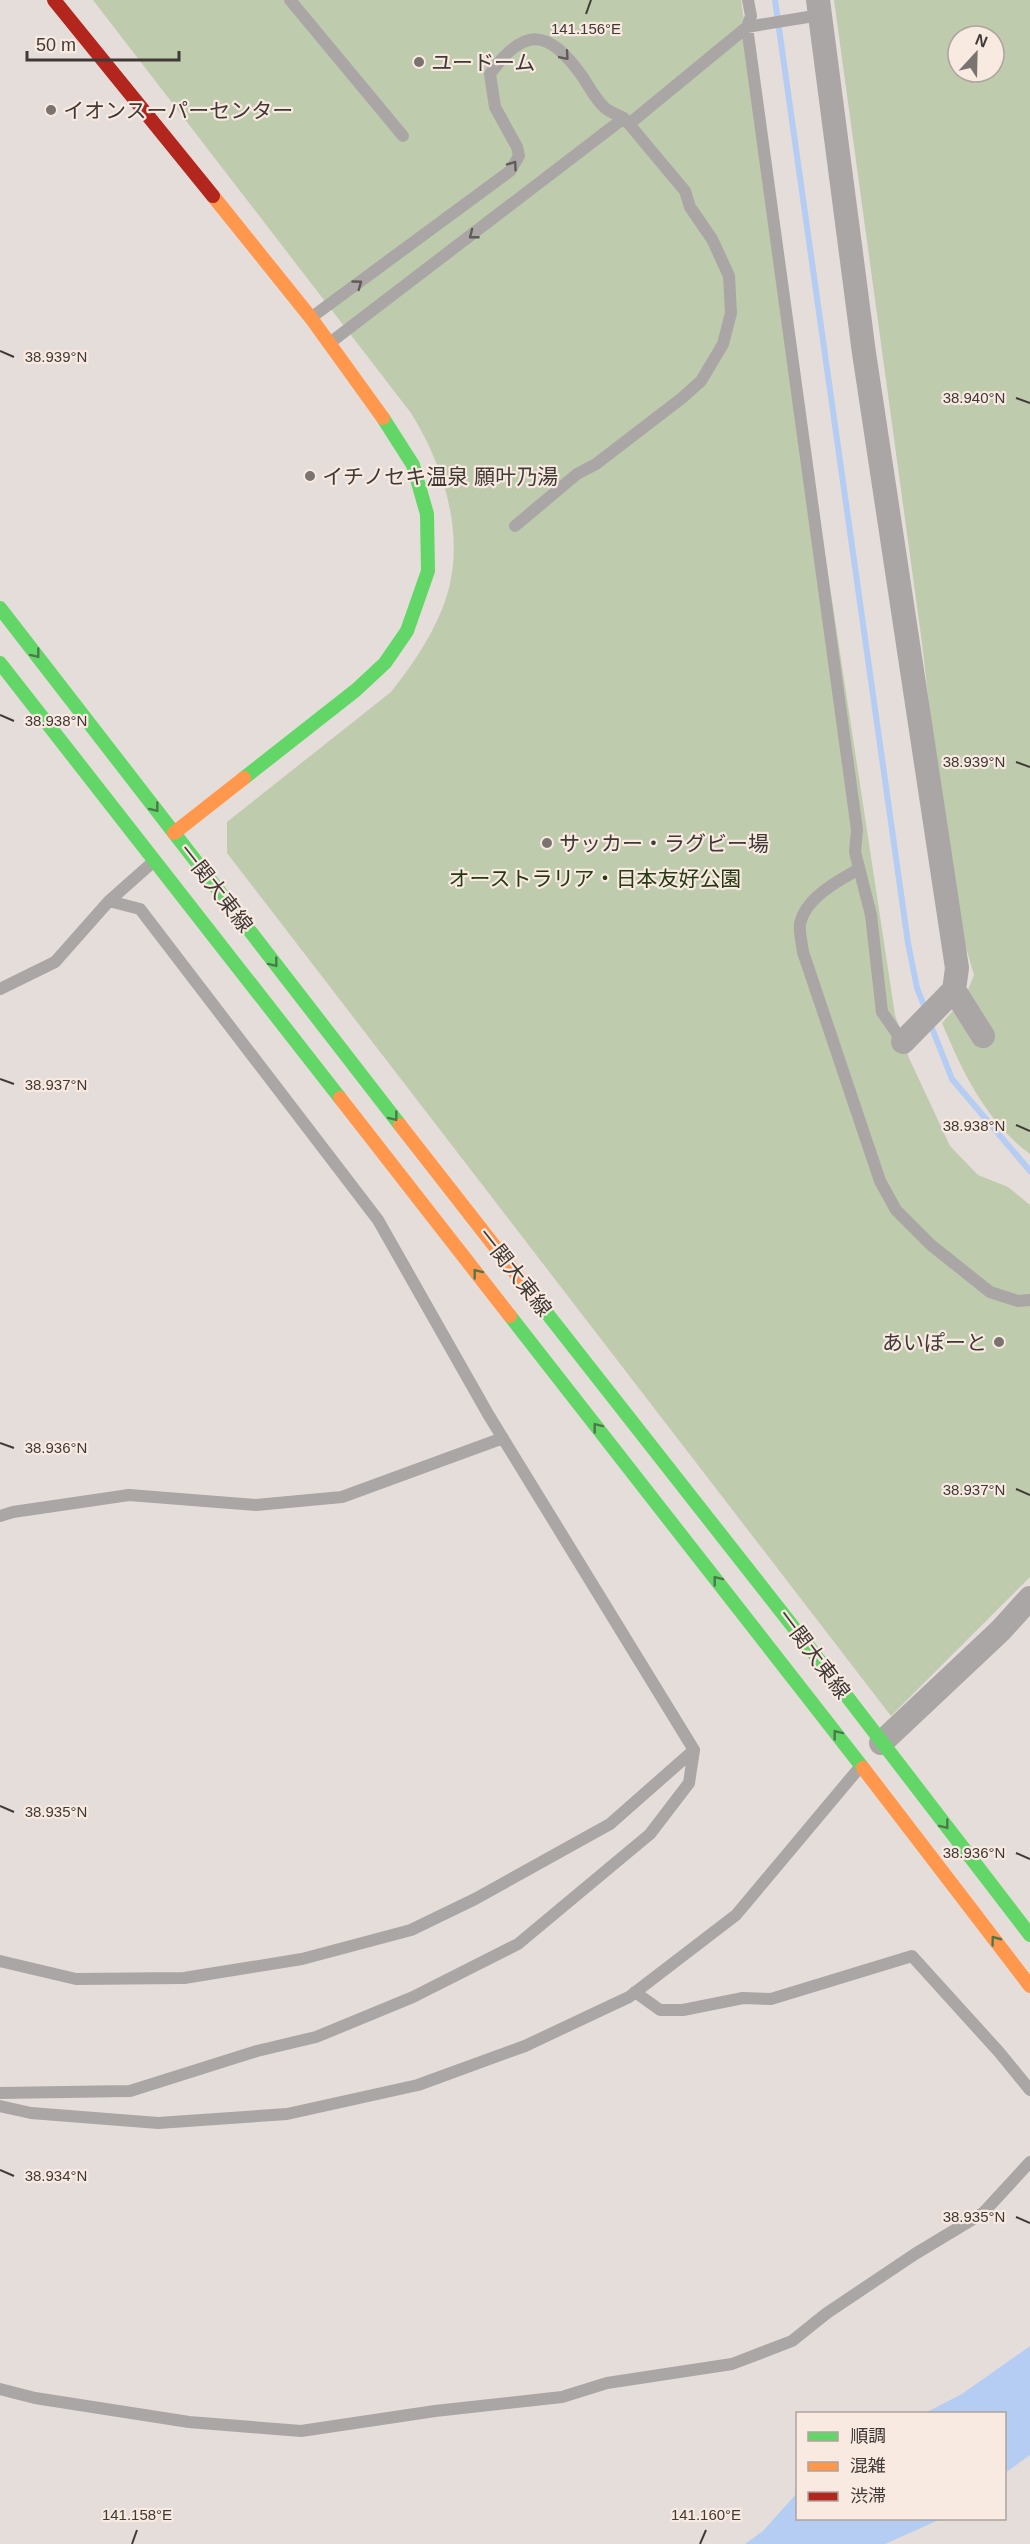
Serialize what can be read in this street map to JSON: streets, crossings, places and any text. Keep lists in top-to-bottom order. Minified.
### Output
{"streets":{"main road":["一関大東線"]},"parks":["オーストラリア・日本友好公園"],"places":["ユードーム","イオンスーパーセンター","イチノセキ温泉 願叶乃湯","サッカー・ラグビー場","あいぽーと"],"legend":["順調","混雑","渋滞"],"scale_bar":"50 m","north":"top","coordinates":["141.156°E","38.939°N","38.940°N","38.938°N","38.937°N","38.936°N","38.935°N","38.934°N","141.158°E","141.160°E"]}
